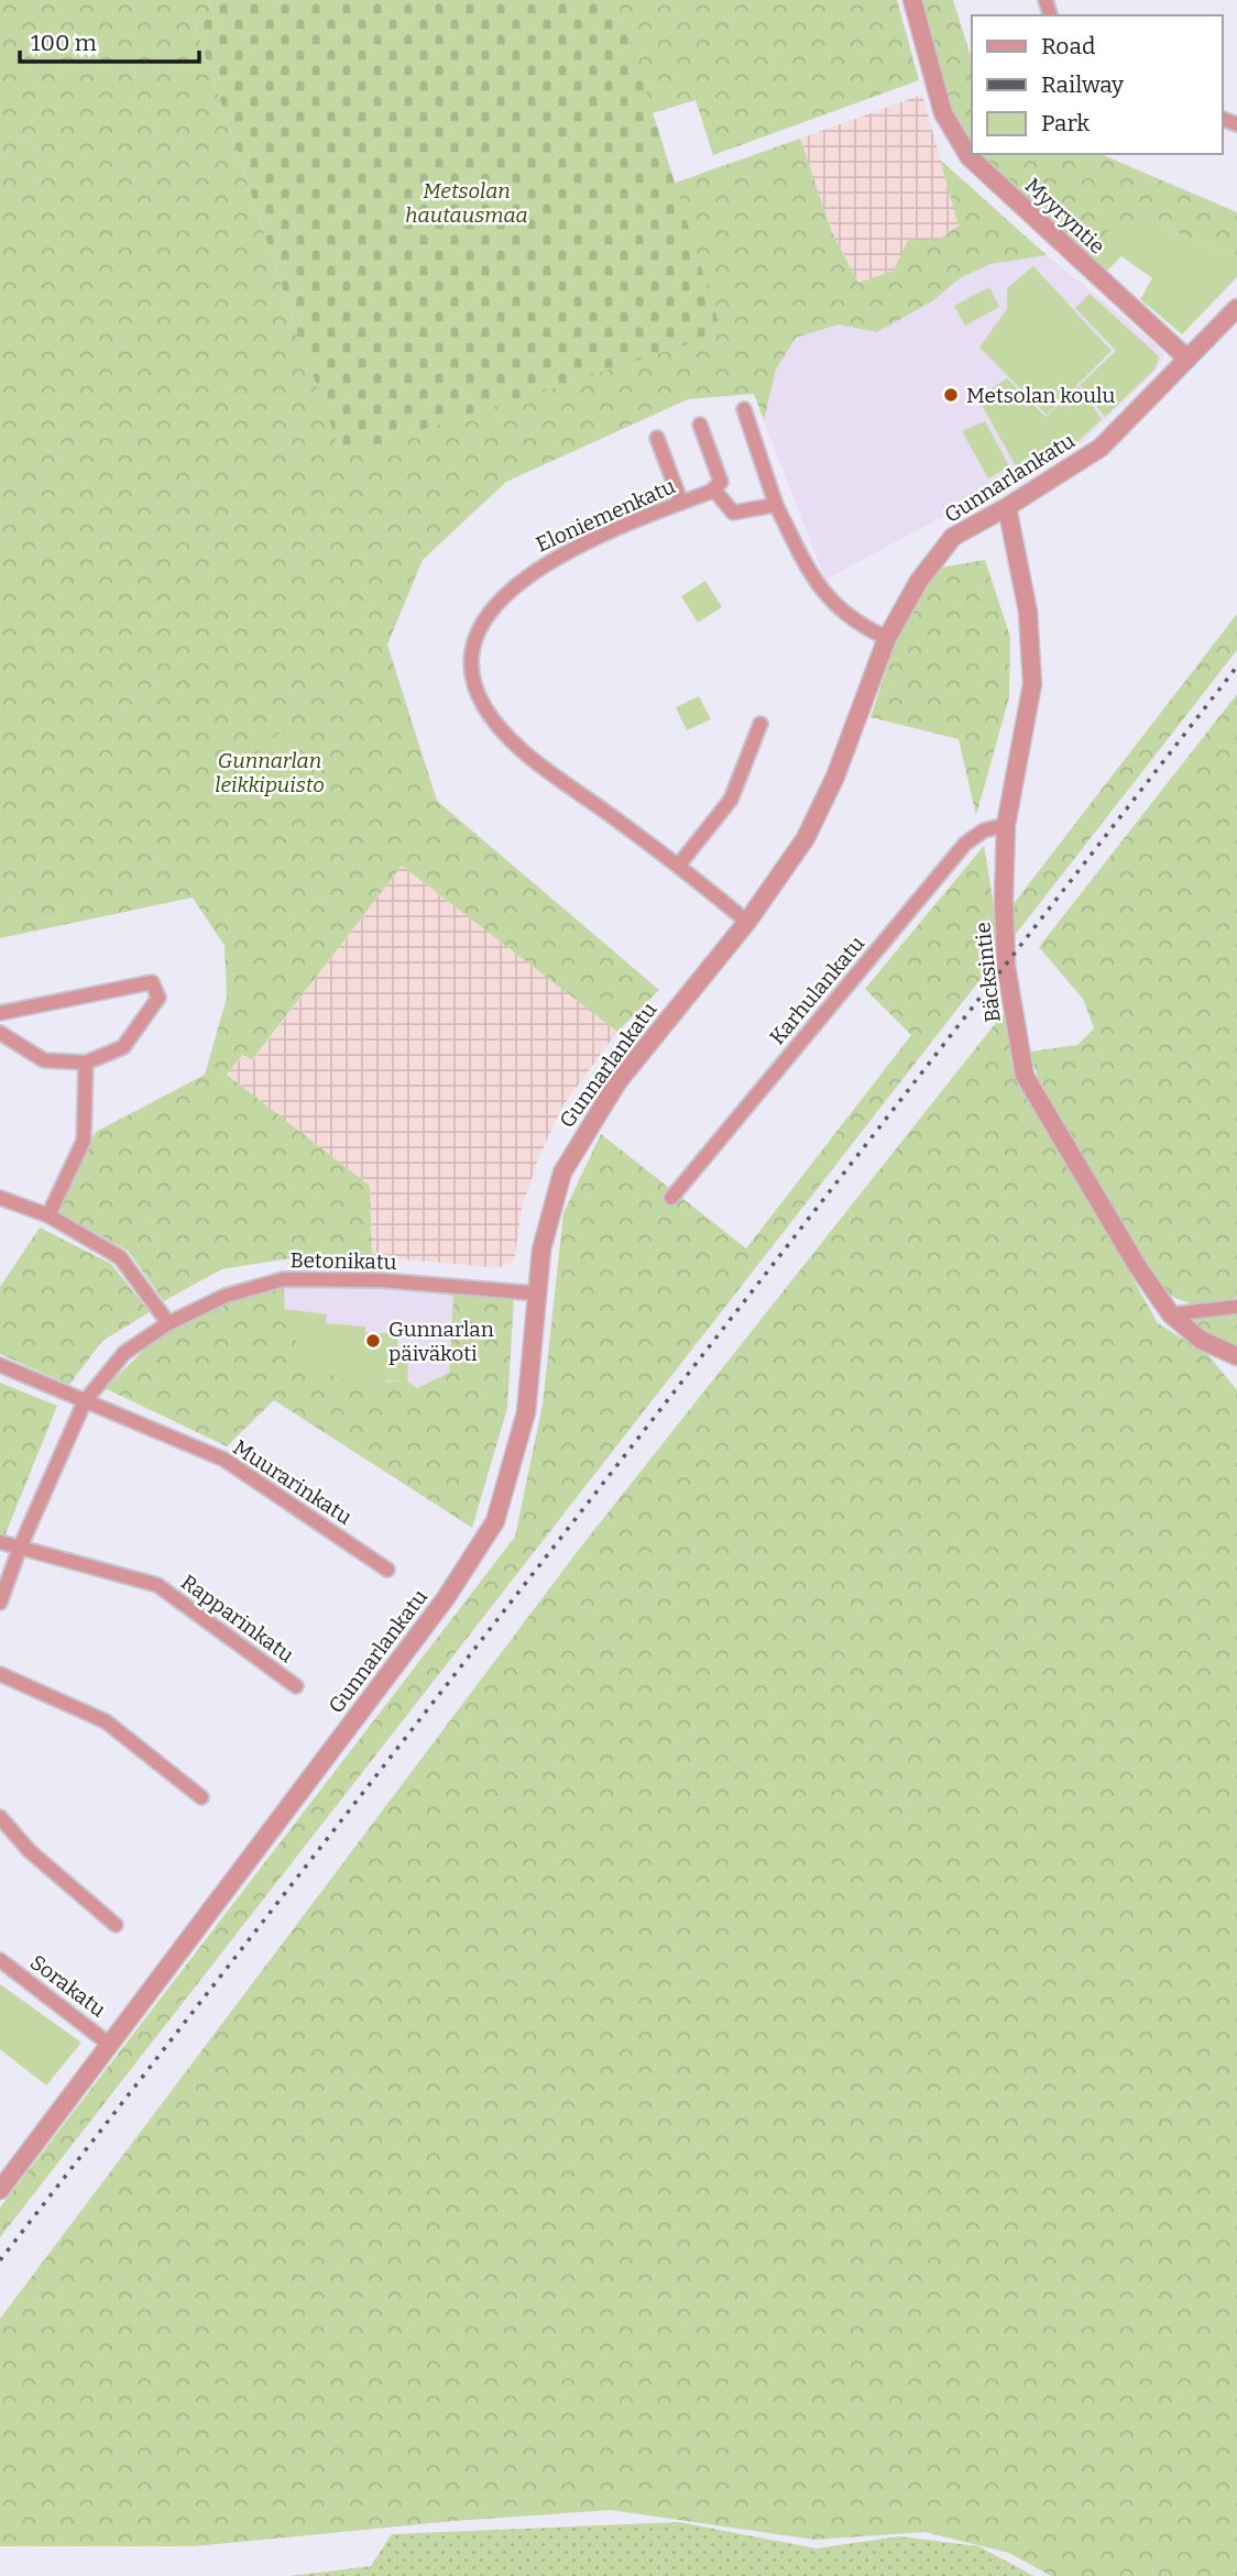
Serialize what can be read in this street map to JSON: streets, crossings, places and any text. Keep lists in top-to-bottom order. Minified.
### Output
{"streets":{"street":["Myyryntie","Gunnarlankatu","Eloniemenkatu","Bäcksintie","Karhulankatu","Betonikatu","Muurarinkatu","Rapparinkatu","Sorakatu"]},"crossings":[["Myyryntie","Gunnarlankatu"],["Gunnarlankatu","Eloniemenkatu"],["Gunnarlankatu","Bäcksintie"],["Gunnarlankatu","Betonikatu"],["Gunnarlankatu","Sorakatu"],["Bäcksintie","Karhulankatu"],["Betonikatu","Muurarinkatu"],["Betonikatu","Rapparinkatu"]],"parks":["Metsolan hautausmaa","Gunnarlan leikkipuisto"],"places":["Metsolan koulu","Gunnarlan päiväkoti"],"legend":["Road","Railway","Park"],"scale_bar":"100 m"}
